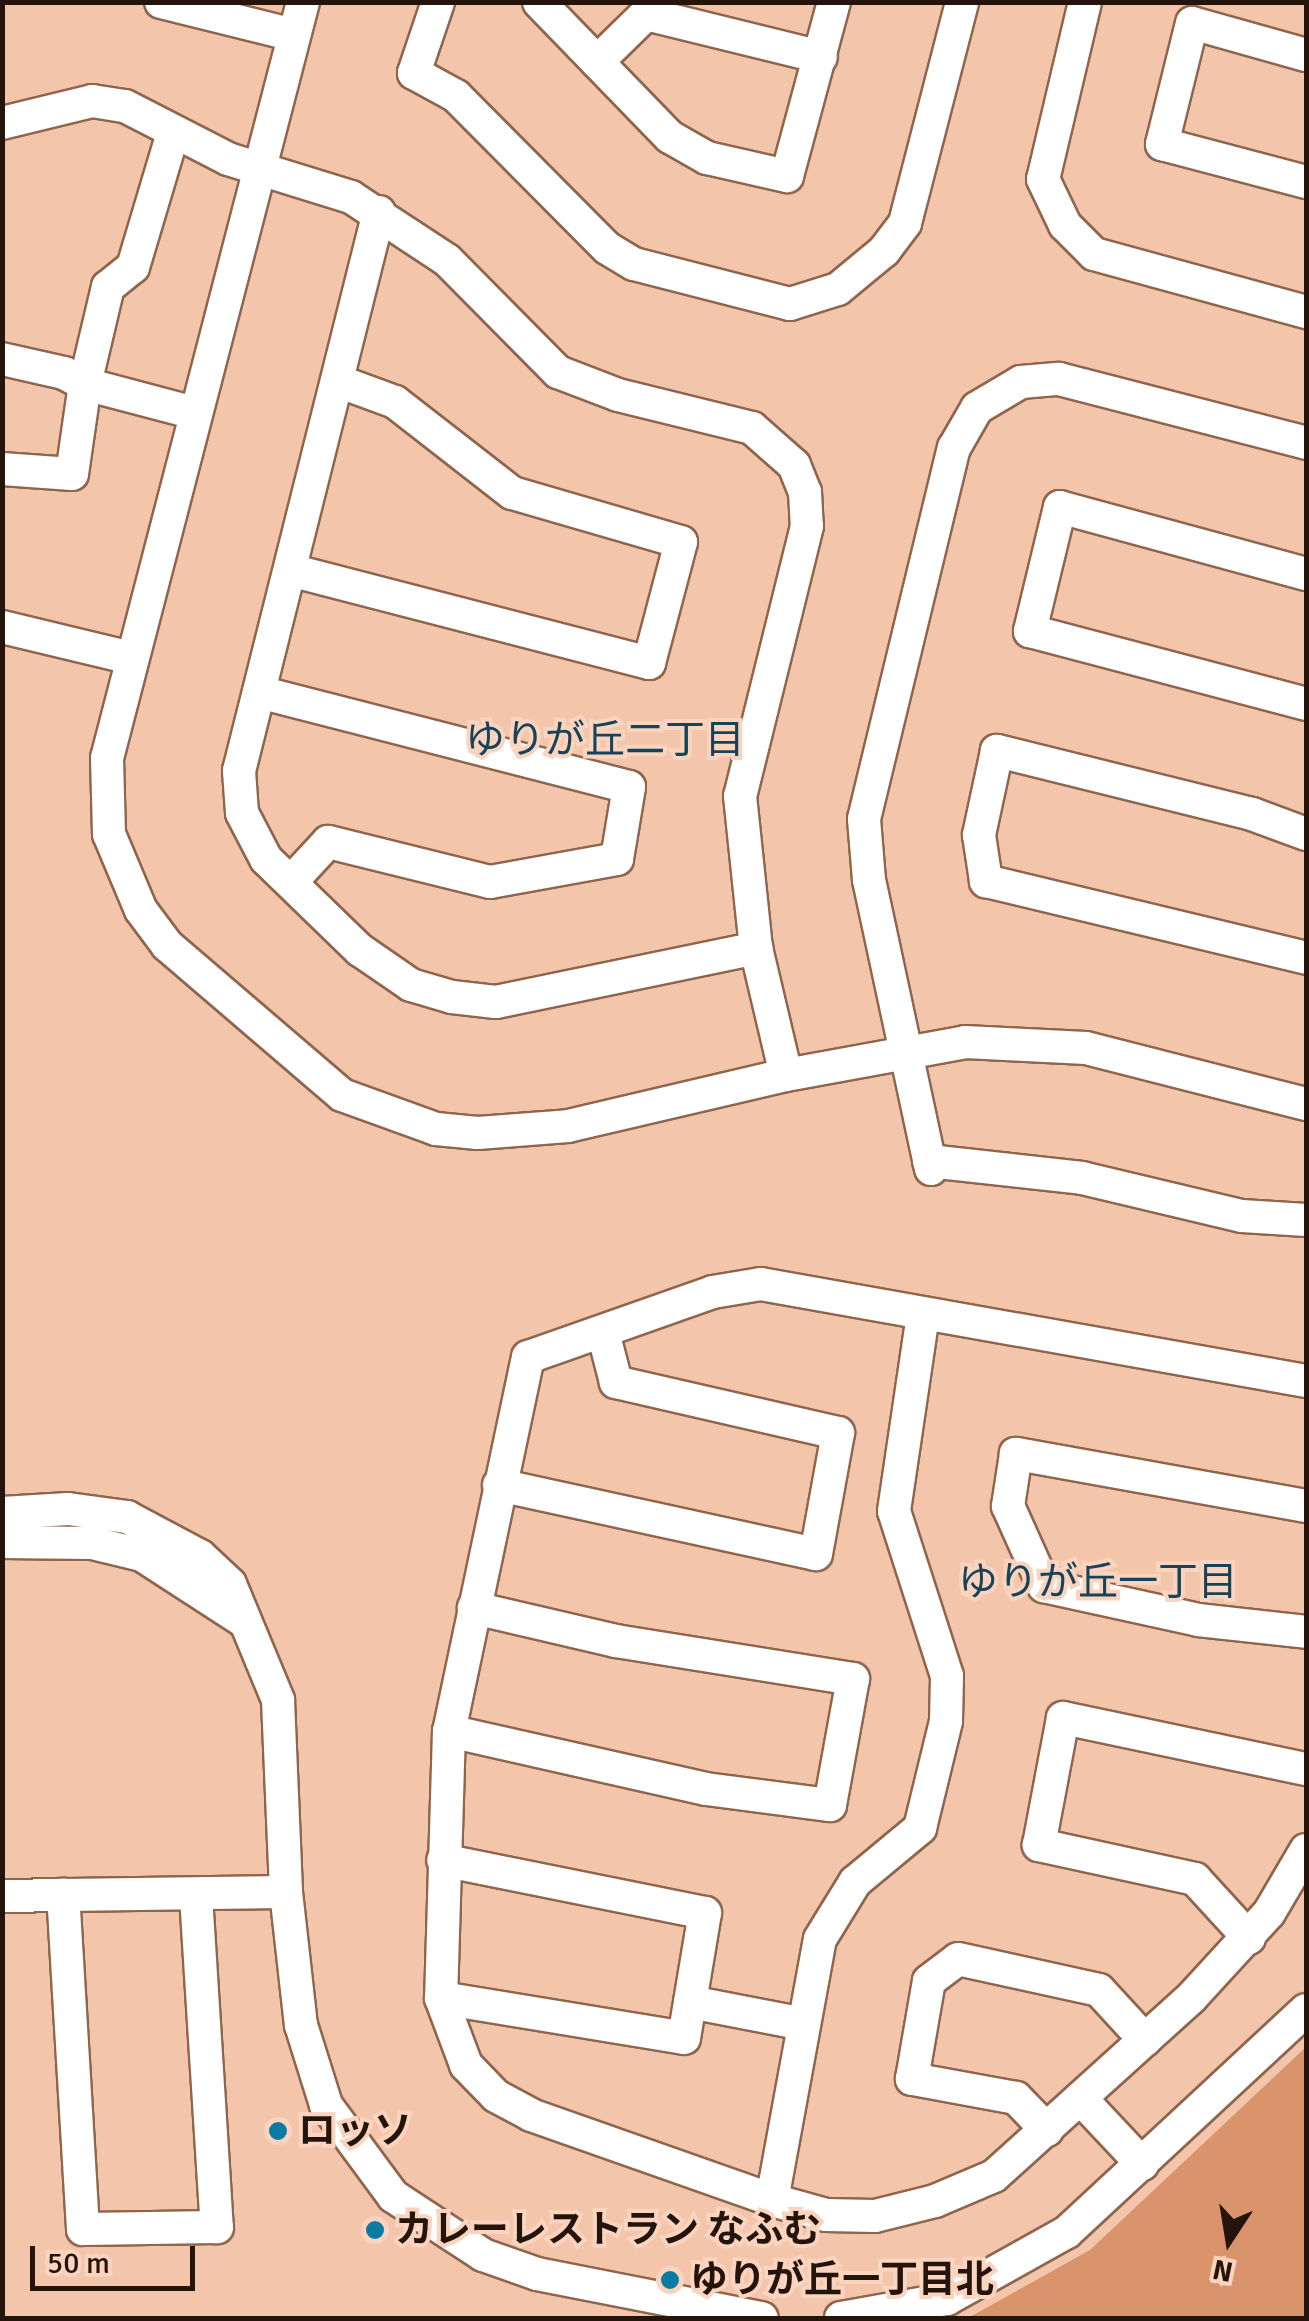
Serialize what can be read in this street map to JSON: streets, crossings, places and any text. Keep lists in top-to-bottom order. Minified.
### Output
{"districts":["ゆりが丘二丁目","ゆりが丘一丁目"],"places":["ロッソ","カレーレストラン なふむ","ゆりが丘一丁目北"],"scale_bar":"50 m","north":"bottom"}
